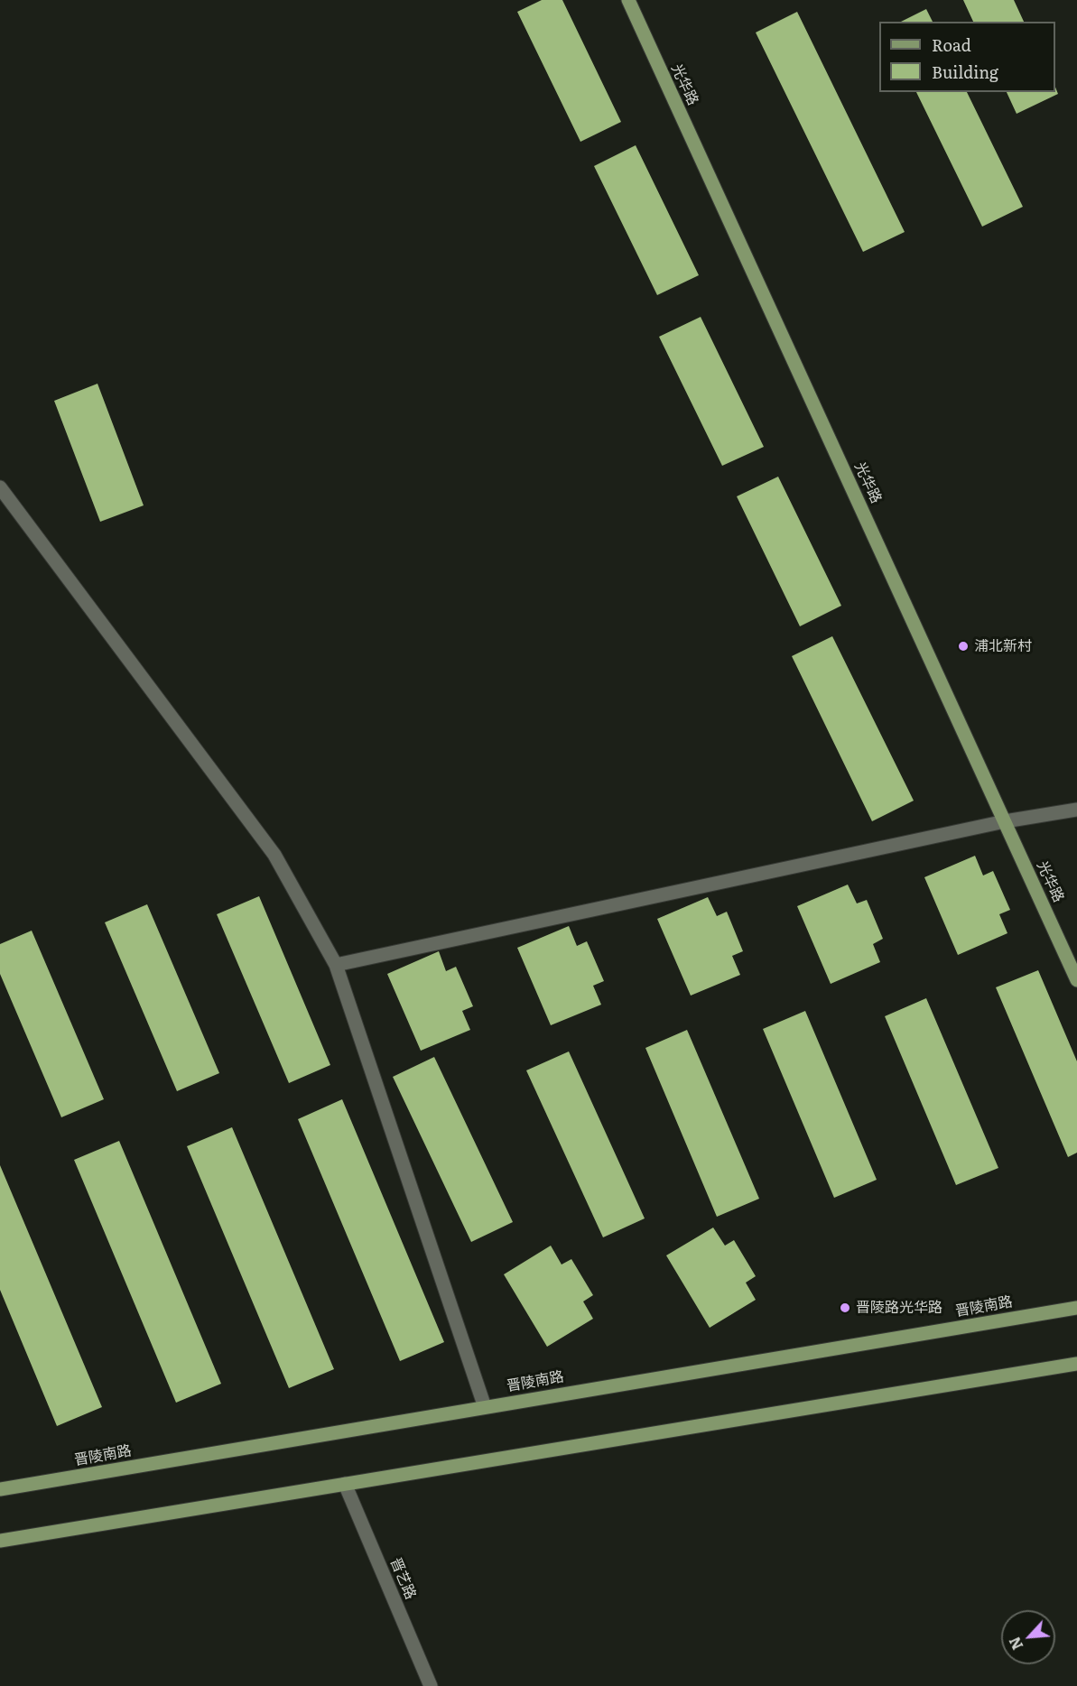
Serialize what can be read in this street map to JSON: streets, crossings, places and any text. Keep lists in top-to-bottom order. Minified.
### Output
{"streets":{"main road":["光华路","晋陵南路"],"street":["晋艺路"]},"places":["浦北新村","晋陵路光华路"],"legend":["Road","Building"],"north":"bottom left"}
